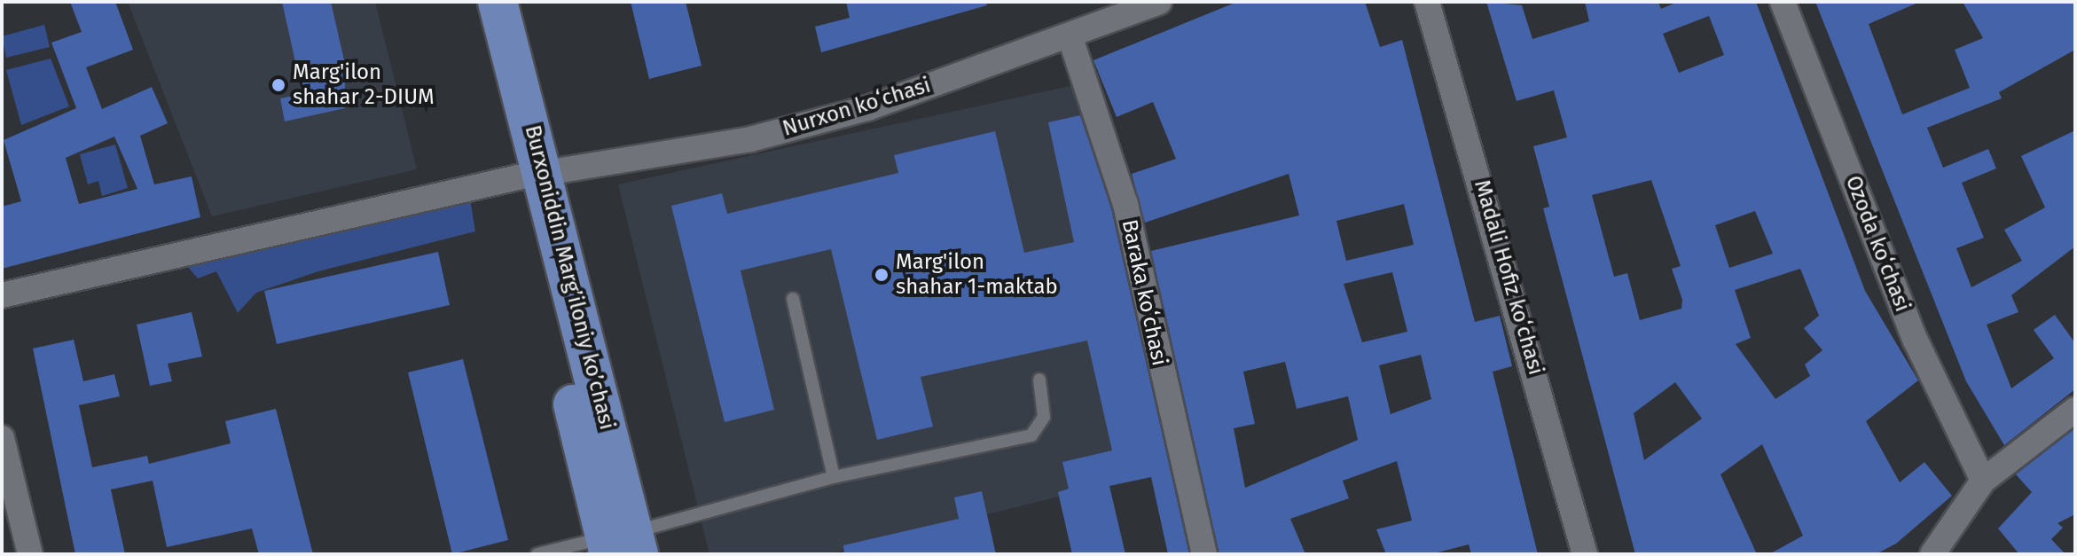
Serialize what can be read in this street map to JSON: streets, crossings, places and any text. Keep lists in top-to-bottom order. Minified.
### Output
{"streets":{"main road":["Burxoniddin Marg’iloniy ko’chasi"],"street":["Nurxon koʻchasi","Ozoda koʻchasi","Madali Hofiz koʻchasi","Baraka koʻchasi"]},"crossings":[["Nurxon koʻchasi","Burxoniddin Marg’iloniy ko’chasi"],["Nurxon koʻchasi","Baraka koʻchasi"]],"places":["Marg'ilon shahar 2-DIUM","Marg'ilon shahar 1-maktab"]}
